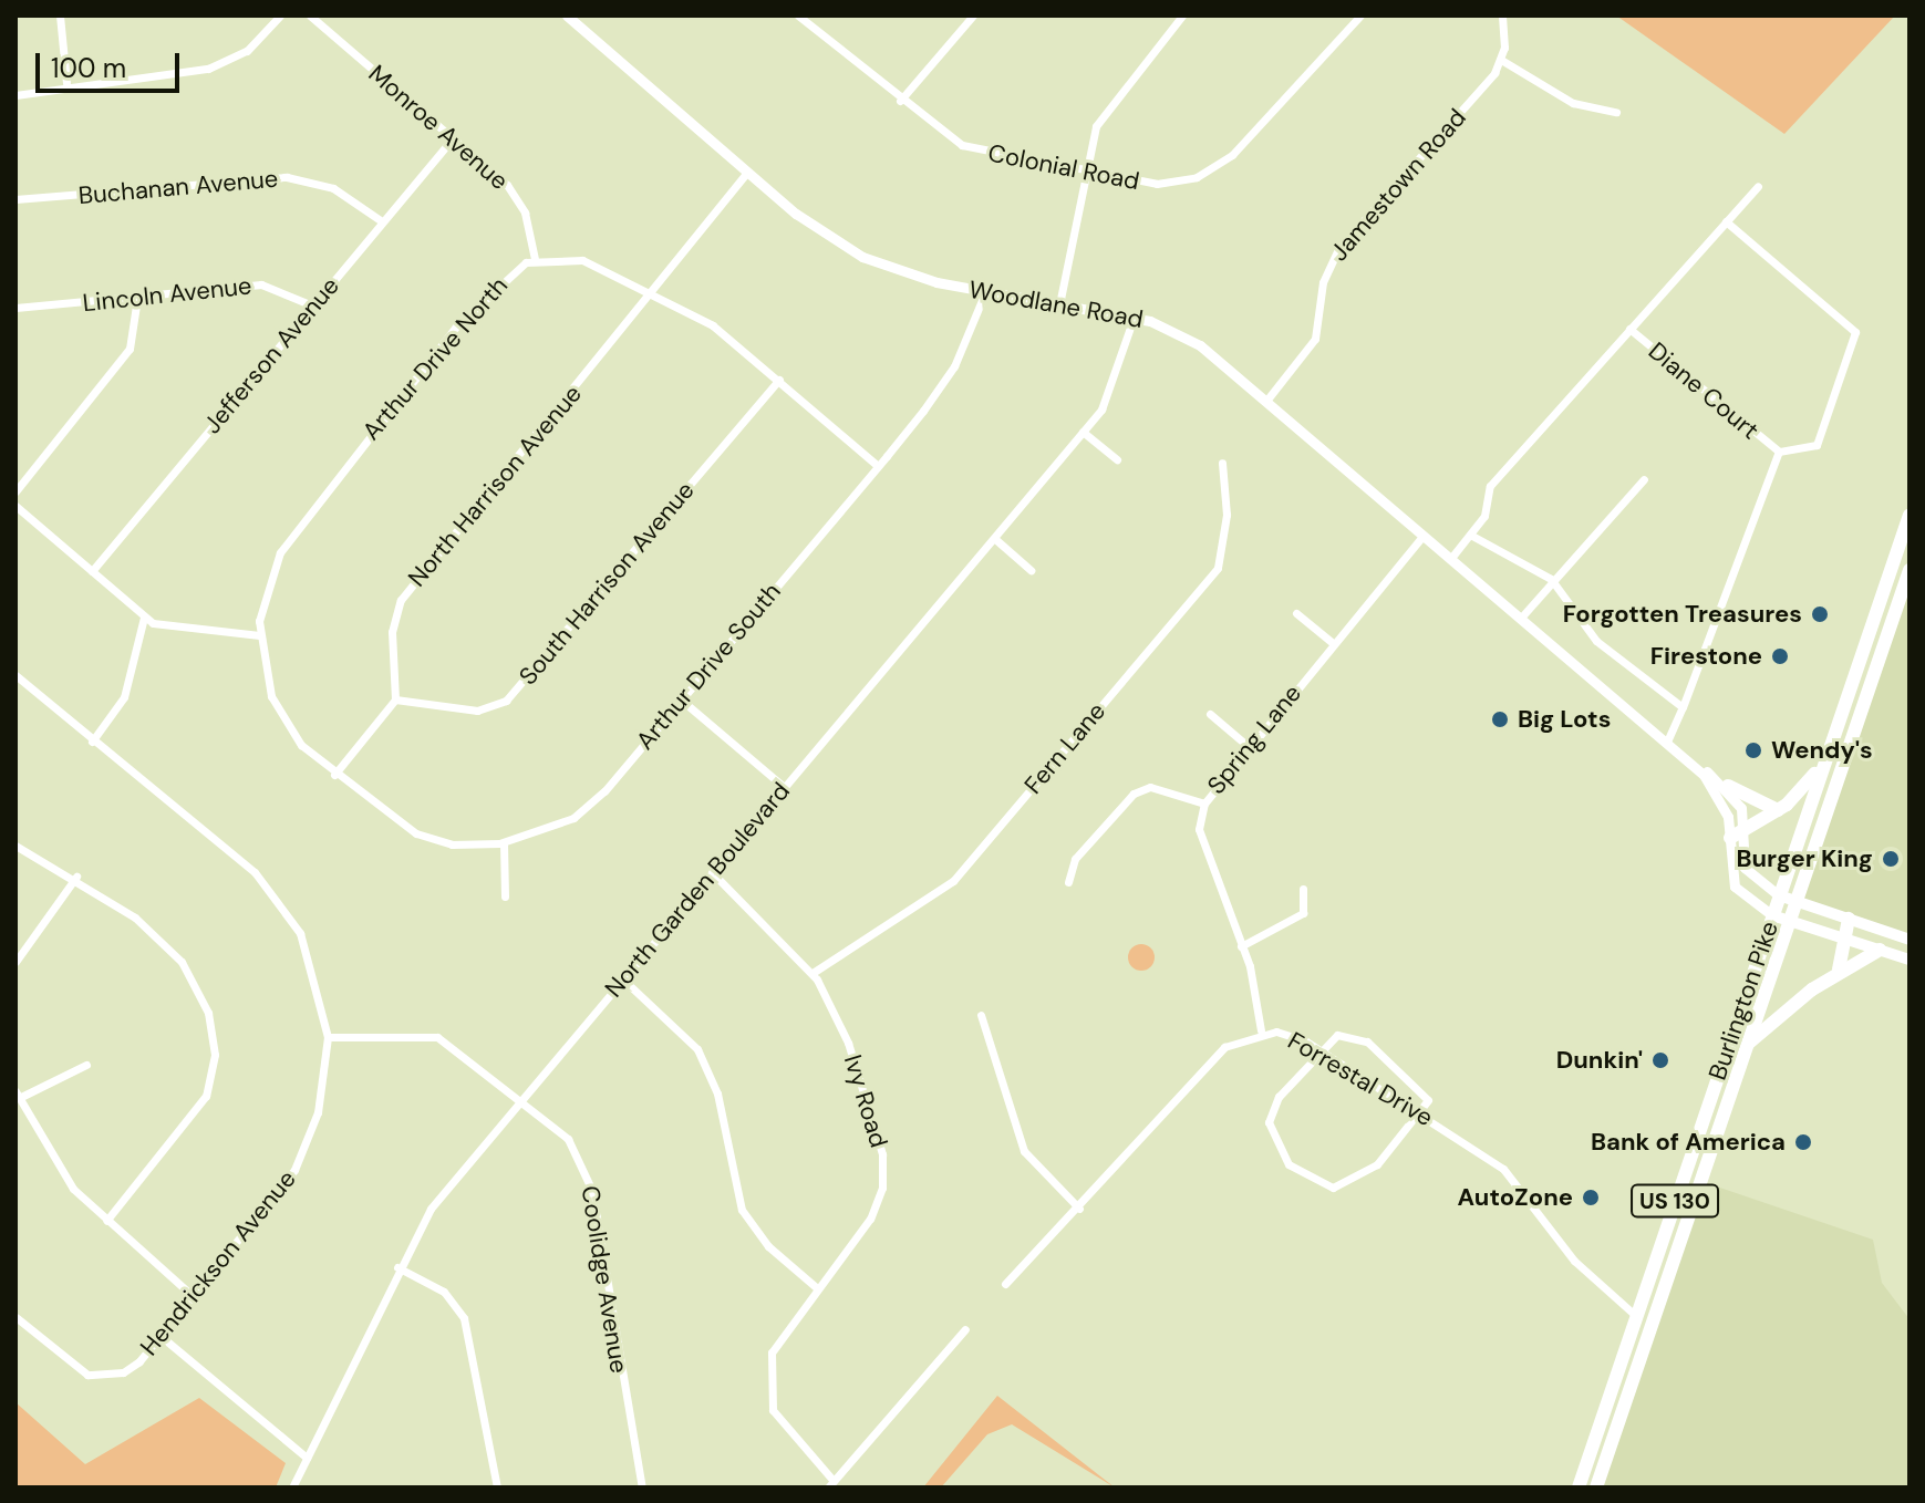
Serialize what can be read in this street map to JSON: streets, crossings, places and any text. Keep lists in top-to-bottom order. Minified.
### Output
{"streets":{"highway":["Burlington Pike","US 130"],"street":["Monroe Avenue","Colonial Road","Jamestown Road","Buchanan Avenue","Lincoln Avenue","Woodlane Road","Jefferson Avenue","Arthur Drive North","Diane Court","North Harrison Avenue","South Harrison Avenue","Arthur Drive South","Spring Lane","Fern Lane","North Garden Boulevard","Forrestal Drive","Ivy Road","Hendrickson Avenue","Coolidge Avenue"]},"crossings":[["Monroe Avenue","Jefferson Avenue"],["Monroe Avenue","Arthur Drive North"],["Jamestown Road","Woodlane Road"],["Buchanan Avenue","Jefferson Avenue"],["Lincoln Avenue","Jefferson Avenue"],["Woodlane Road","North Harrison Avenue"],["Woodlane Road","Arthur Drive South"],["Woodlane Road","Spring Lane"],["Woodlane Road","North Garden Boulevard"],["Woodlane Road","Burlington Pike"],["Arthur Drive North","Arthur Drive South"],["North Harrison Avenue","South Harrison Avenue"],["Spring Lane","Forrestal Drive"],["Fern Lane","Ivy Road"],["North Garden Boulevard","Ivy Road"],["North Garden Boulevard","Coolidge Avenue"],["Burlington Pike","Forrestal Drive"],["Hendrickson Avenue","Coolidge Avenue"]],"places":["Forgotten Treasures","Firestone","Big Lots","Wendy's","Burger King","Dunkin'","Bank of America","AutoZone"],"scale_bar":"100 m"}
